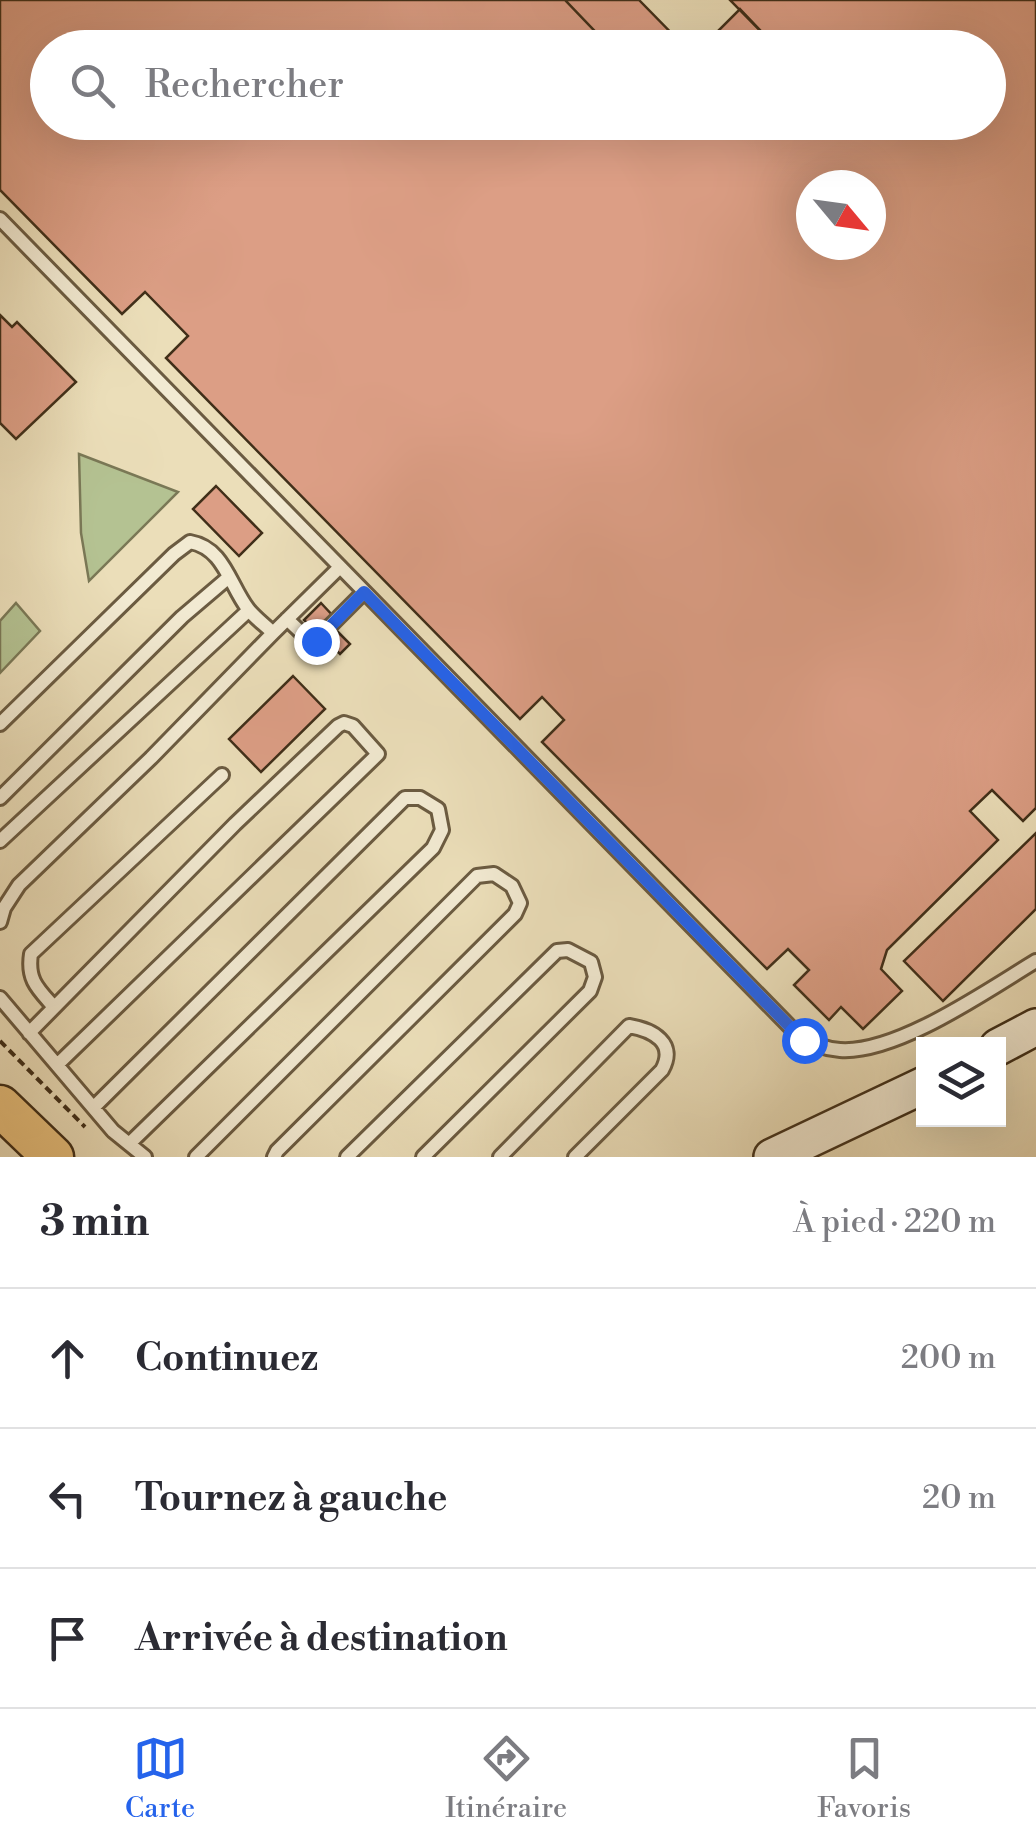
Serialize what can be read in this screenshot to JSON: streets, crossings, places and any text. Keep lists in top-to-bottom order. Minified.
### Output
{"north":"bottom right","page":{"search":"Rechercher","heading":["3 min","À pied · 220 m"],"list":[["Continuez","200 m"],["Tournez à gauche","20 m"],"Arrivée à destination"],"nav":["Carte","Itinéraire","Favoris"]}}
